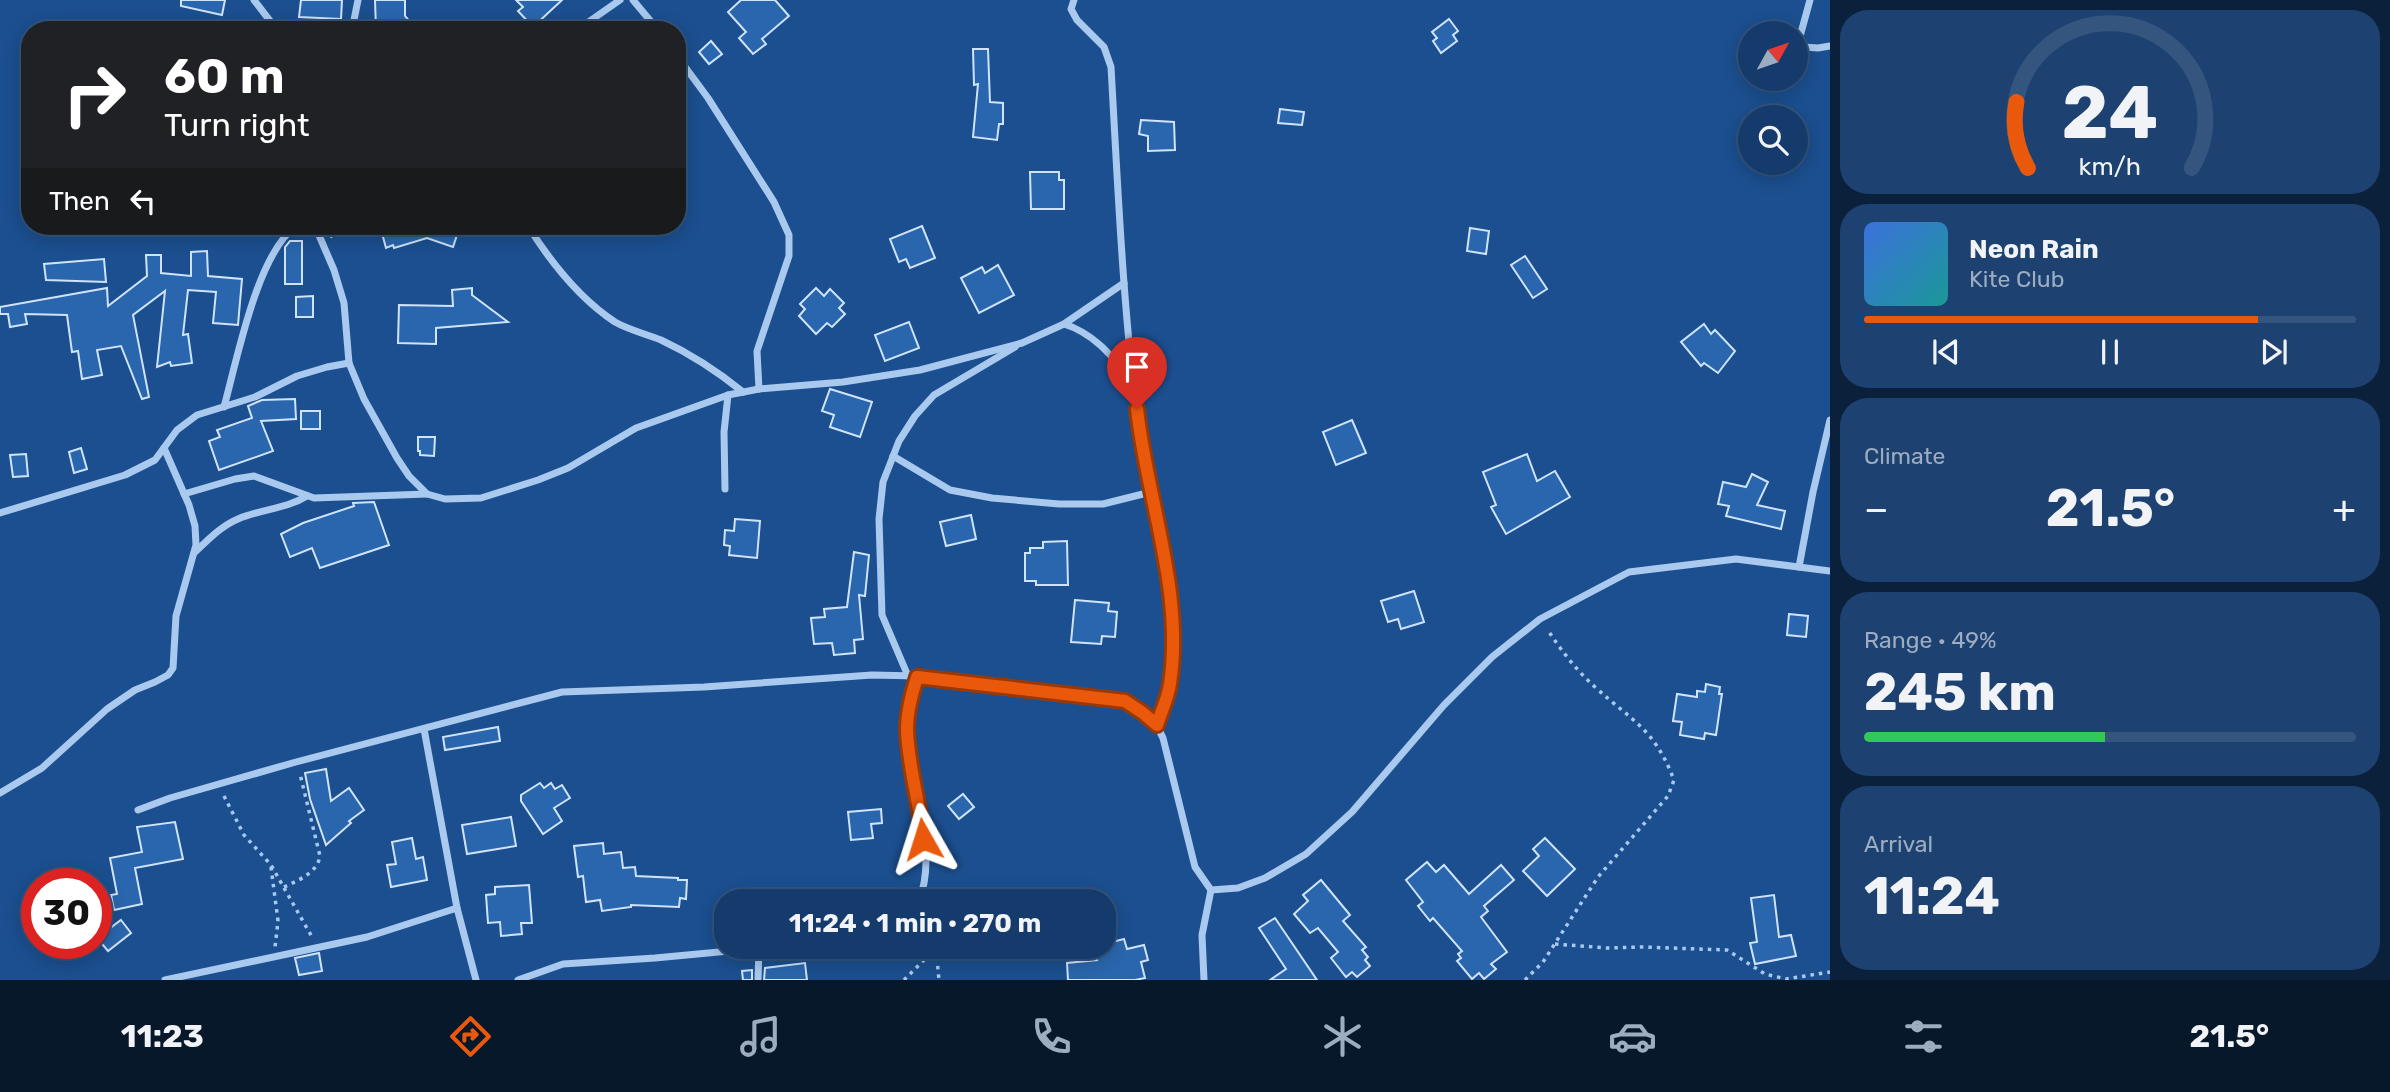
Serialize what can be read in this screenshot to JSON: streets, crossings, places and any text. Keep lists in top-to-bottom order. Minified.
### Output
{"north":"top right","page":{"turn":["60 m","Turn right"],"then":"Then","song":["Neon Rain","Kite Club"],"tile":["Climate",["Range · 49%","245 km"],["Arrival","11:24"]],"heat":["−","21.5°","+"],"limit":"30","trip":"11:24 · 1 min · 270 m","tabs":["11:23","21.5°"],"gauge":["24","km/h"]}}
